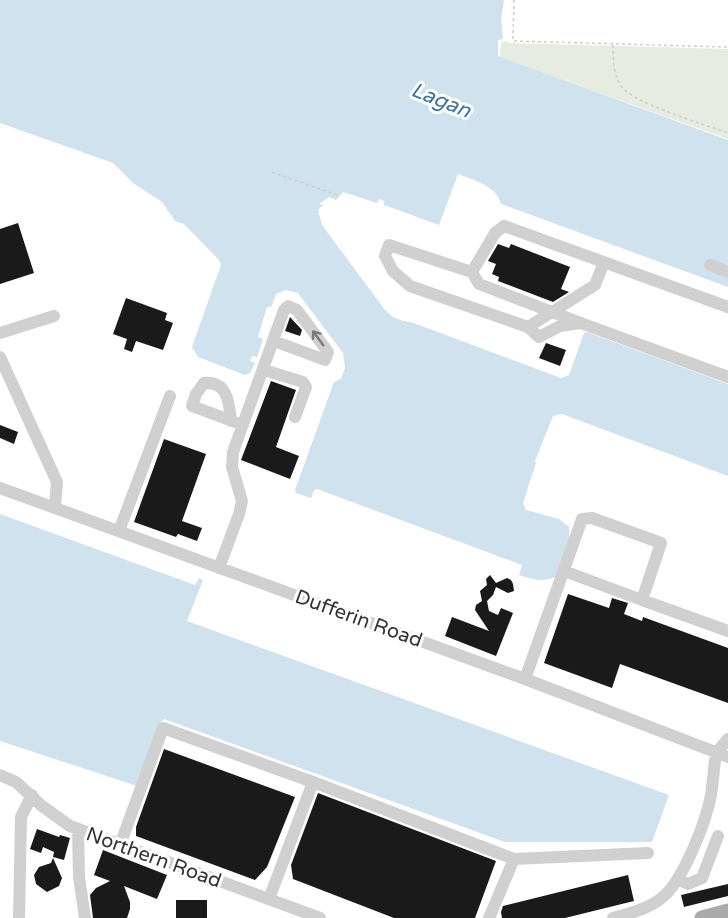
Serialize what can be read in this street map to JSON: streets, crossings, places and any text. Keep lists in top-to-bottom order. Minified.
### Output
{"streets":{"street":["Dufferin Road","Northern Road"]},"water":["Lagan"]}
